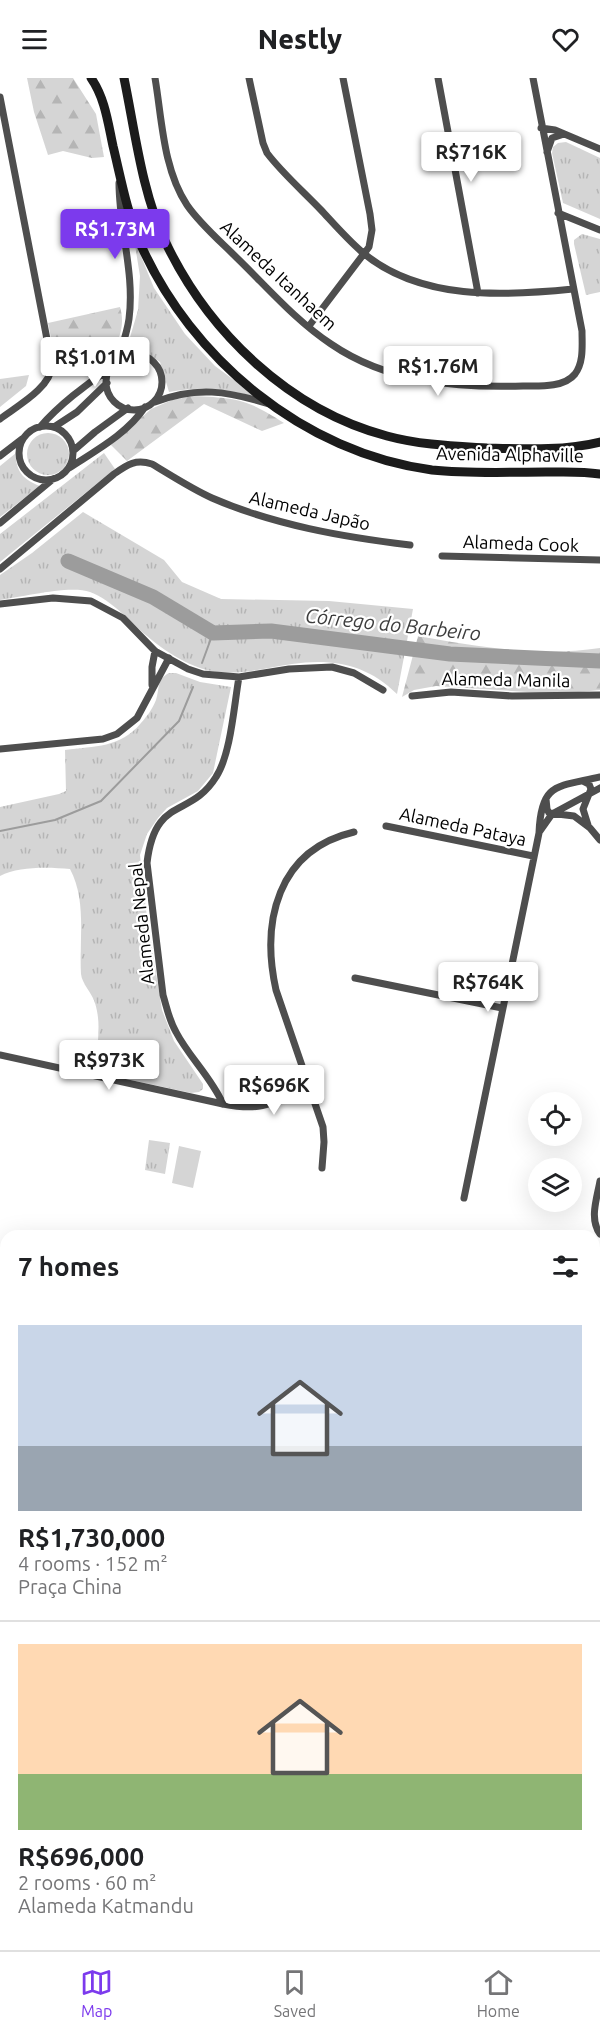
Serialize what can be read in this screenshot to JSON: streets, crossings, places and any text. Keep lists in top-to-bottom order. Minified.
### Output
{"streets":{"main road":["Avenida Alphaville"],"street":["Alameda Itanhaem","Alameda Japão","Alameda Cook","Alameda Manila","Alameda Pataya","Alameda Nepal"]},"water":["Córrego do Barbeiro"],"page":{"header":"Nestly","price":["R$716K","R$1.73M","R$1.01M","R$1.76M","R$764K","R$973K","R$696K"],"heading":"7 homes","list":[{"name":"R$1,730,000","note":"4 rooms · 152 m² · Praça China"},{"name":"R$696,000","note":"2 rooms · 60 m² · Alameda Katmandu"}],"tabs":["Map","Saved","Home"]}}
